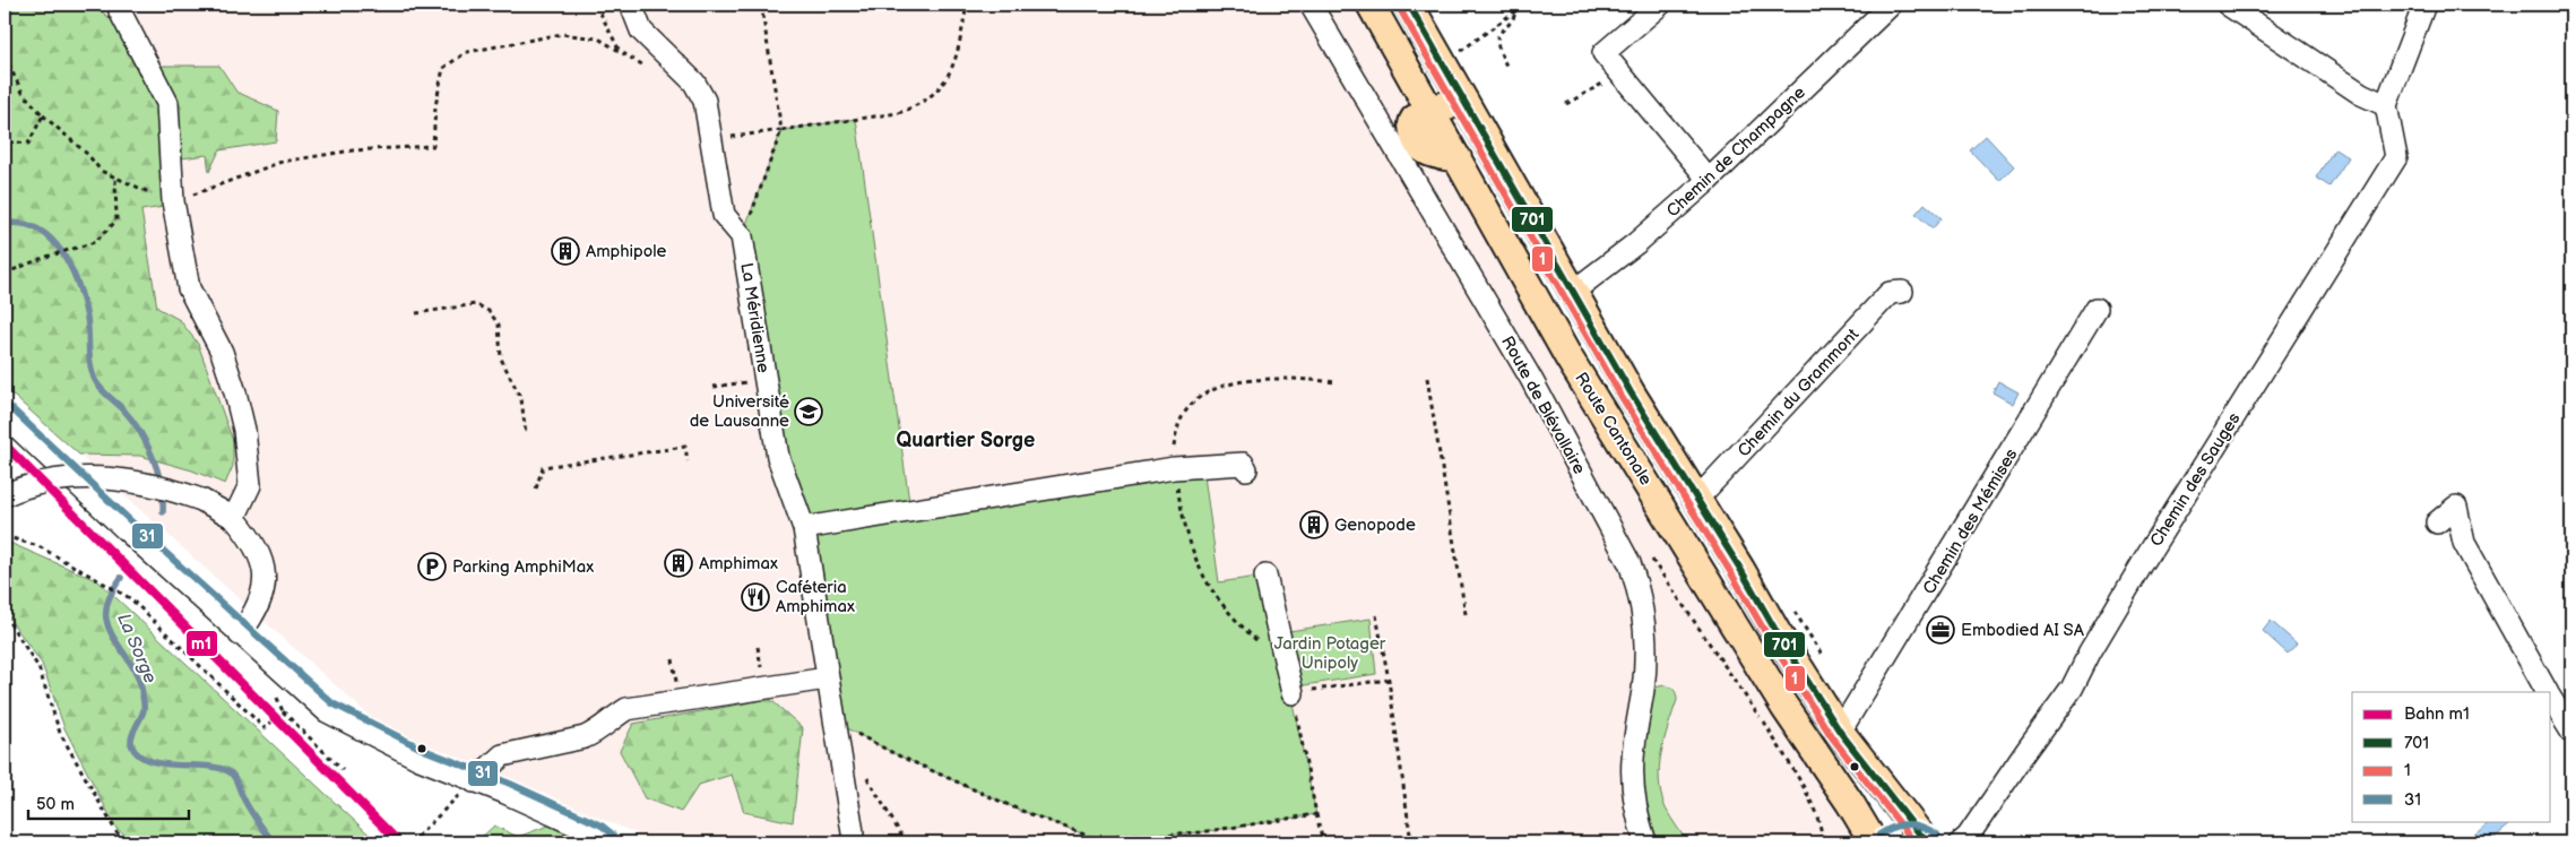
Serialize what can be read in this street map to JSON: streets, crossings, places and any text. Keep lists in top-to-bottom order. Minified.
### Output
{"streets":{"main road":["Route Cantonale"],"street":["Chemin de Champagne","La Méridienne","Chemin du Grammont","Route de Blévallaire","Chemin des Sauges","Chemin des Mémises"]},"crossings":[["Chemin de Champagne","Route Cantonale"],["Chemin du Grammont","Route Cantonale"],["Route Cantonale","Chemin des Mémises"]],"districts":["Quartier Sorge"],"water":["La Sorge"],"parks":["Jardin Potager Unipoly"],"places":{"building":["Amphipole","Genopode","Amphimax"],"school or university":["Université de Lausanne"],"parking":["Parking AmphiMax"],"restaurant":["Caféteria Amphimax"],"office":["Embodied AI SA"]},"lines":["transit line 701","transit line 1","transit line 31","rail line m1"],"legend":["Bahn m1","701","1","31"],"scale_bar":"50 m"}
